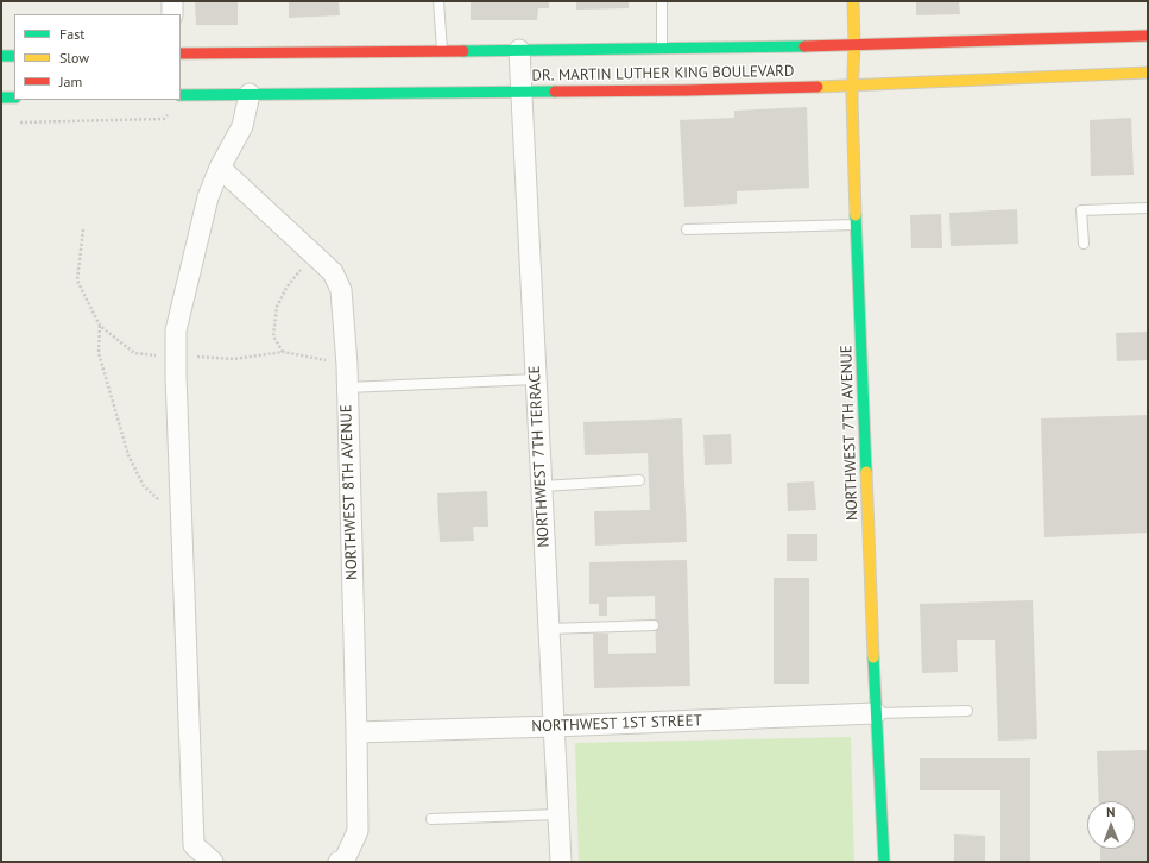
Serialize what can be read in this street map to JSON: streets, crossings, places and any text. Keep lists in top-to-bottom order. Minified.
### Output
{"streets":{"main road":["DR. MARTIN LUTHER KING BOULEVARD","NORTHWEST 7TH AVENUE"],"street":["NORTHWEST 7TH TERRACE","NORTHWEST 8TH AVENUE","NORTHWEST 1ST STREET"]},"crossings":[["DR. MARTIN LUTHER KING BOULEVARD","NORTHWEST 7TH AVENUE"],["DR. MARTIN LUTHER KING BOULEVARD","NORTHWEST 7TH TERRACE"],["NORTHWEST 7TH AVENUE","NORTHWEST 1ST STREET"],["NORTHWEST 7TH TERRACE","NORTHWEST 1ST STREET"],["NORTHWEST 8TH AVENUE","NORTHWEST 1ST STREET"]],"legend":["Fast","Slow","Jam"],"north":"top"}
